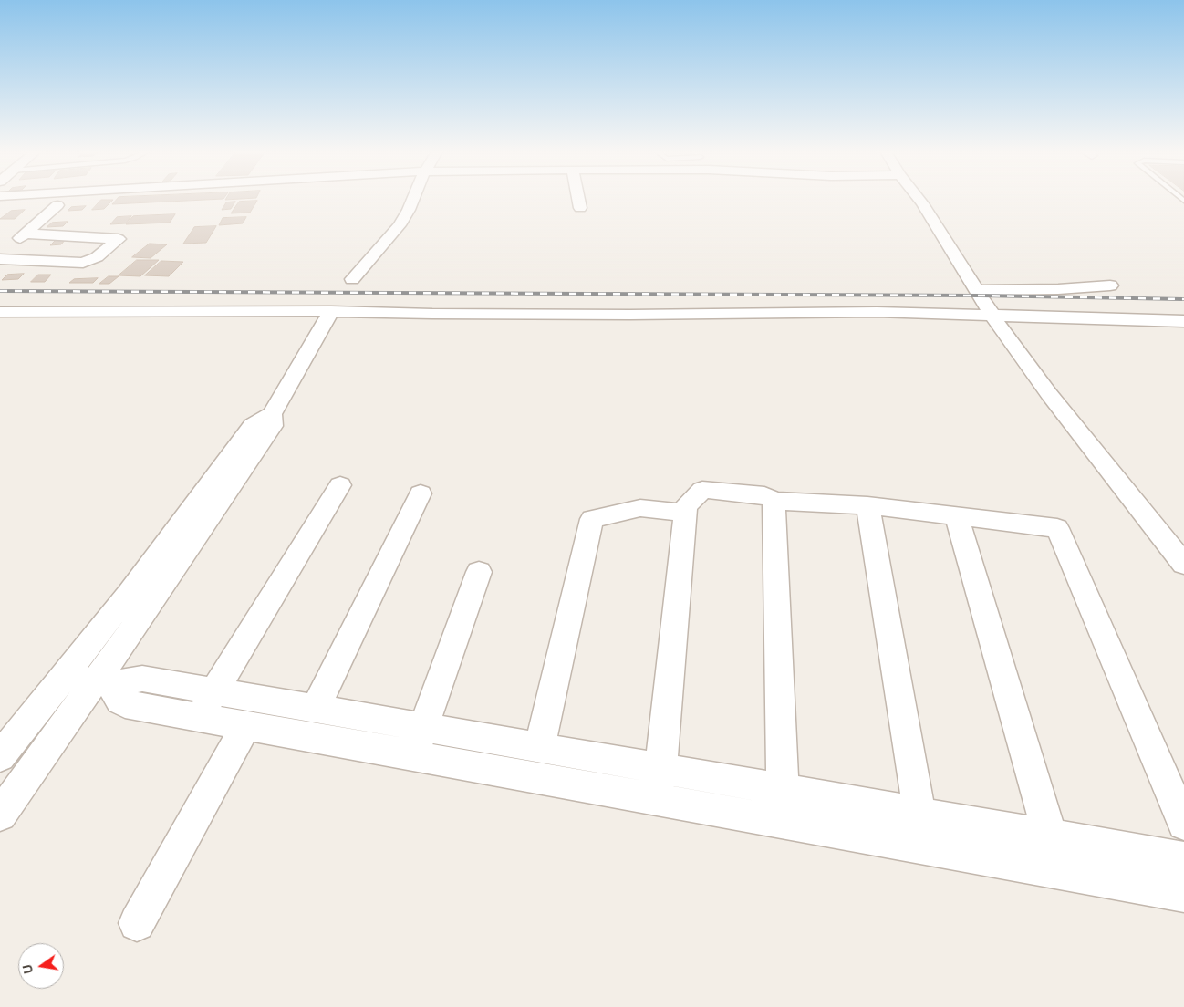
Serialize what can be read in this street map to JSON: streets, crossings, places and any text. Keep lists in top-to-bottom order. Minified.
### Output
{"north":"left"}
